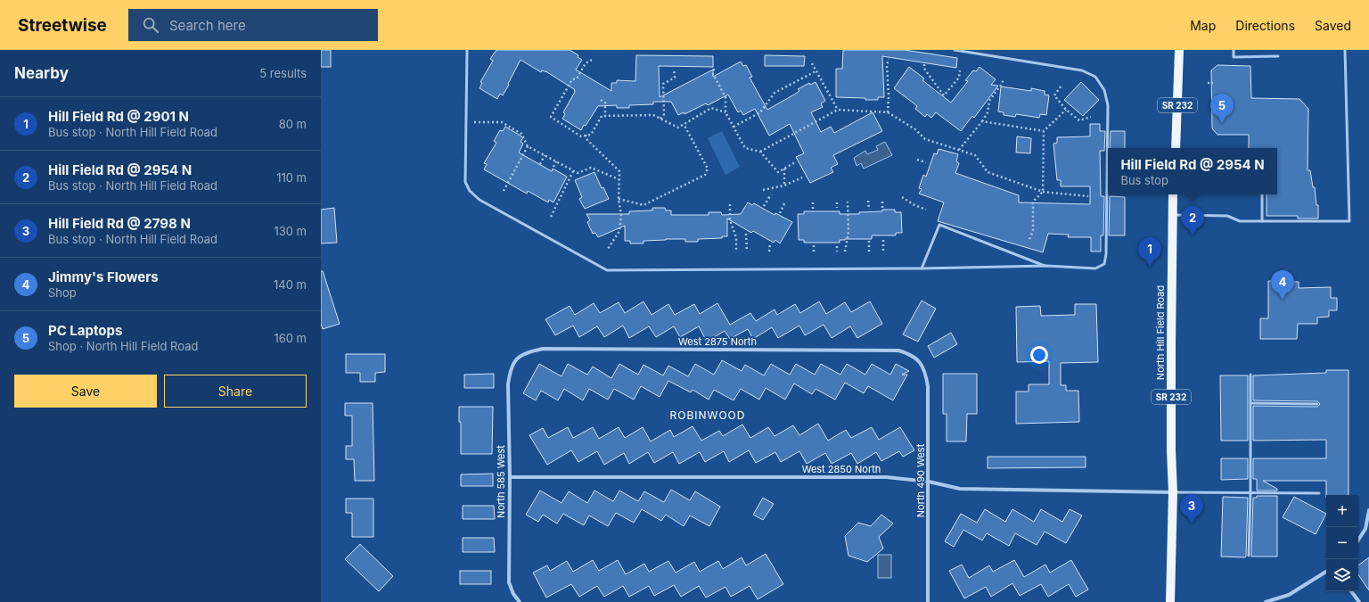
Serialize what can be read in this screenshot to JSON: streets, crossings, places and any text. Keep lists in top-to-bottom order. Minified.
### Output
{"streets":{"main road":["SR 232","North Hill Field Road"],"street":["West 2875 North","West 2850 North","North 490 West","North 585 West"]},"crossings":[["North Hill Field Road","West 2850 North"],["West 2875 North","North 490 West"],["West 2875 North","North 585 West"],["West 2850 North","North 490 West"],["West 2850 North","North 585 West"]],"districts":["ROBINWOOD"],"page":{"header":"Streetwise","search":"Search here","nav":["Map","Directions","Saved"],"heading":["Nearby","5 results"],"pins":["5","2","1","4","3"],"list":[{"mark":"1","name":"Hill Field Rd @ 2901 N","note":"Bus stop · North Hill Field Road","value":"80 m"},{"mark":"2","name":"Hill Field Rd @ 2954 N","note":"Bus stop · North Hill Field Road","value":"110 m"},{"mark":"3","name":"Hill Field Rd @ 2798 N","note":"Bus stop · North Hill Field Road","value":"130 m"},{"mark":"4","name":"Jimmy's Flowers","note":"Shop","value":"140 m"},{"mark":"5","name":"PC Laptops","note":"Shop · North Hill Field Road","value":"160 m"}],"popup":["Hill Field Rd @ 2954 N","Bus stop"],"buttons":["Save","Share"],"map_buttons":["+","−"]}}
